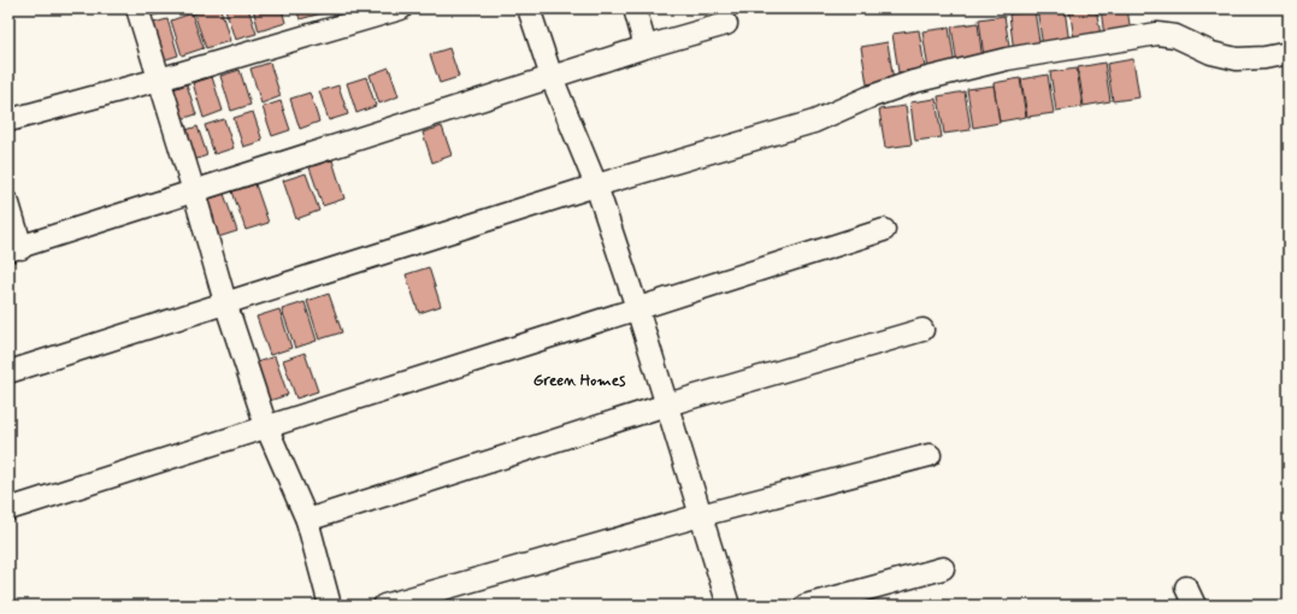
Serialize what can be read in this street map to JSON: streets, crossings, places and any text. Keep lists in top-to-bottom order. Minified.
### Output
{"districts":["Green Homes"]}
